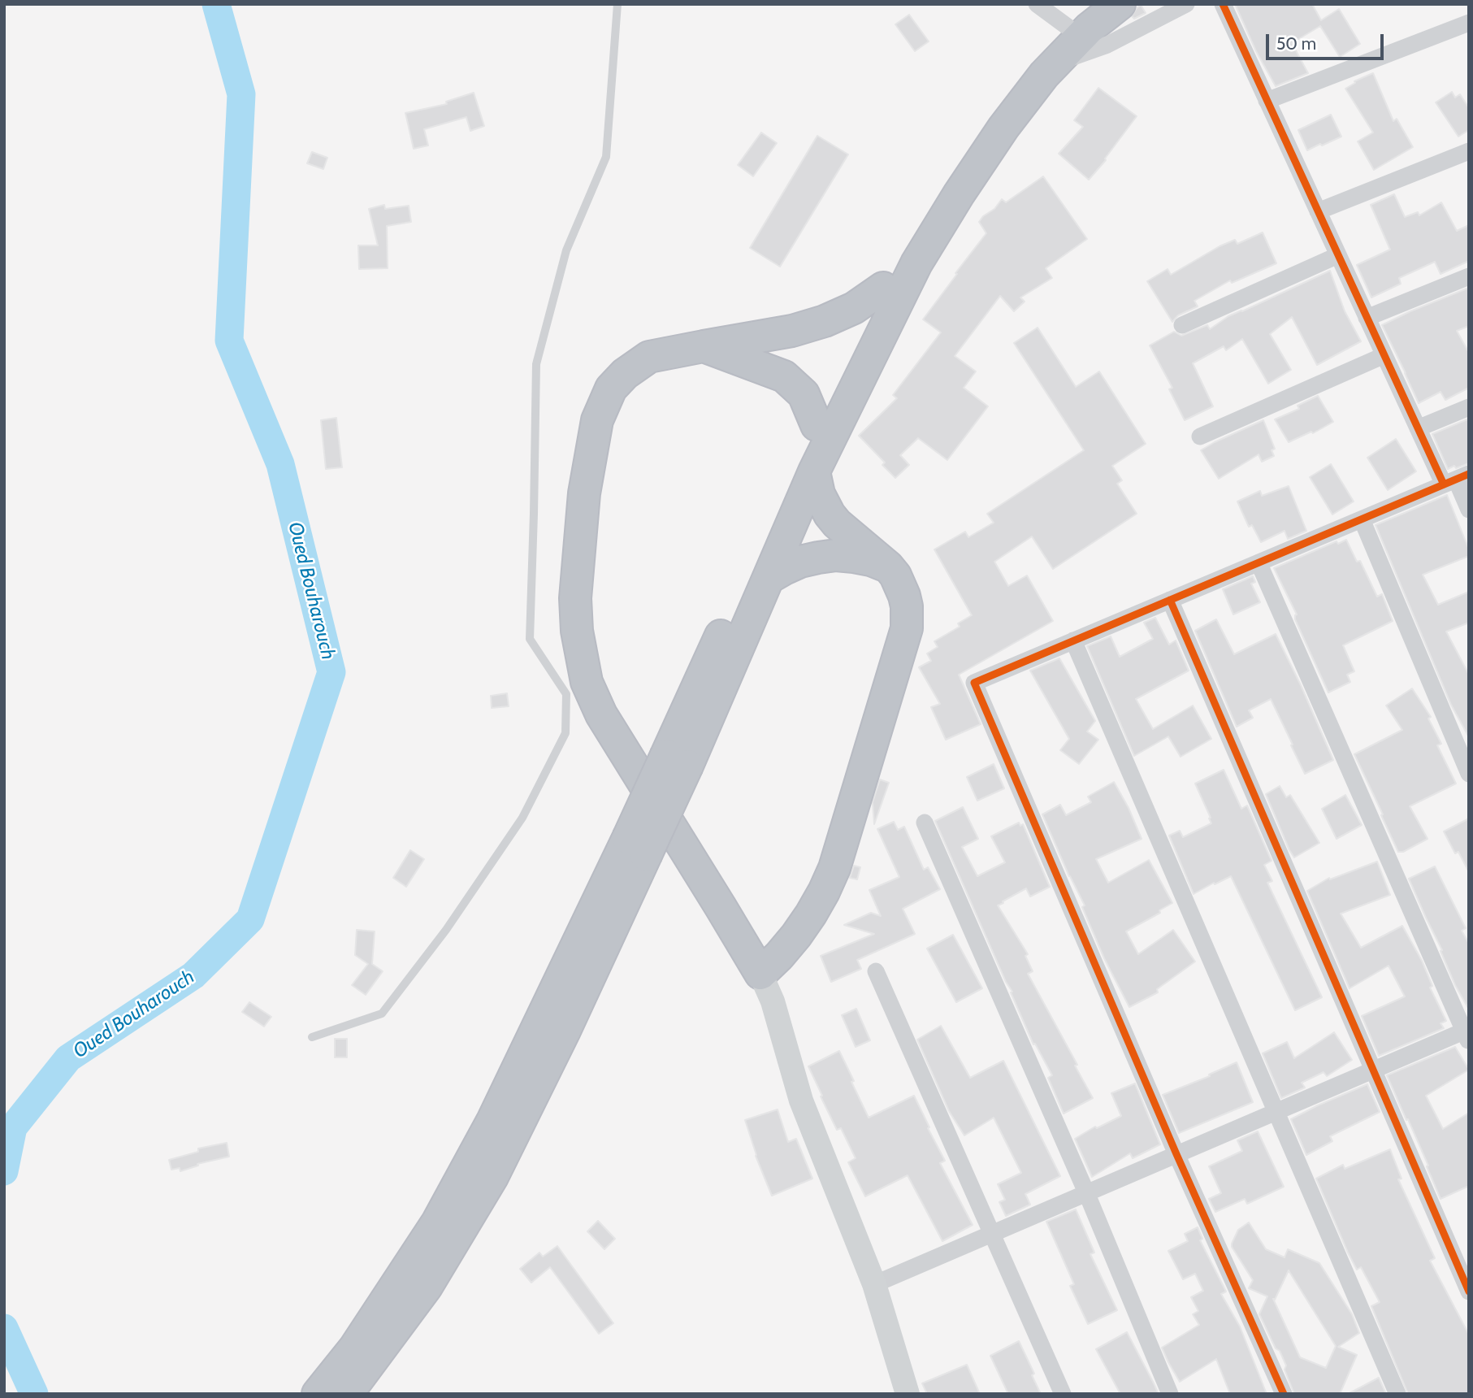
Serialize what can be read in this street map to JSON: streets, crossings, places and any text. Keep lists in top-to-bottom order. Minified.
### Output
{"water":["Oued Bouharouch"],"scale_bar":"50 m"}
